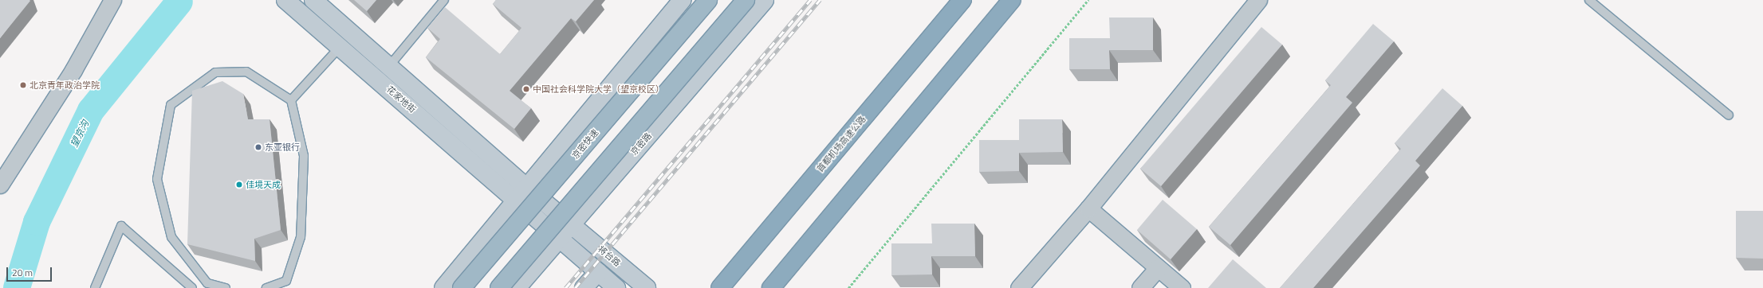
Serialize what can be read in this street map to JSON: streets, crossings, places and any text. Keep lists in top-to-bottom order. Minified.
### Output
{"streets":{"highway":["京密快速","首都机场高速公路"],"main road":["花家地街","京密路","将台路"]},"crossings":[["花家地街","将台路"],["京密路","将台路"]],"water":["望京沟"],"places":["北京青年政治学院","中国社会科学院大学（望京校区）","东亚银行","佳境天成"],"scale_bar":"20 m"}
